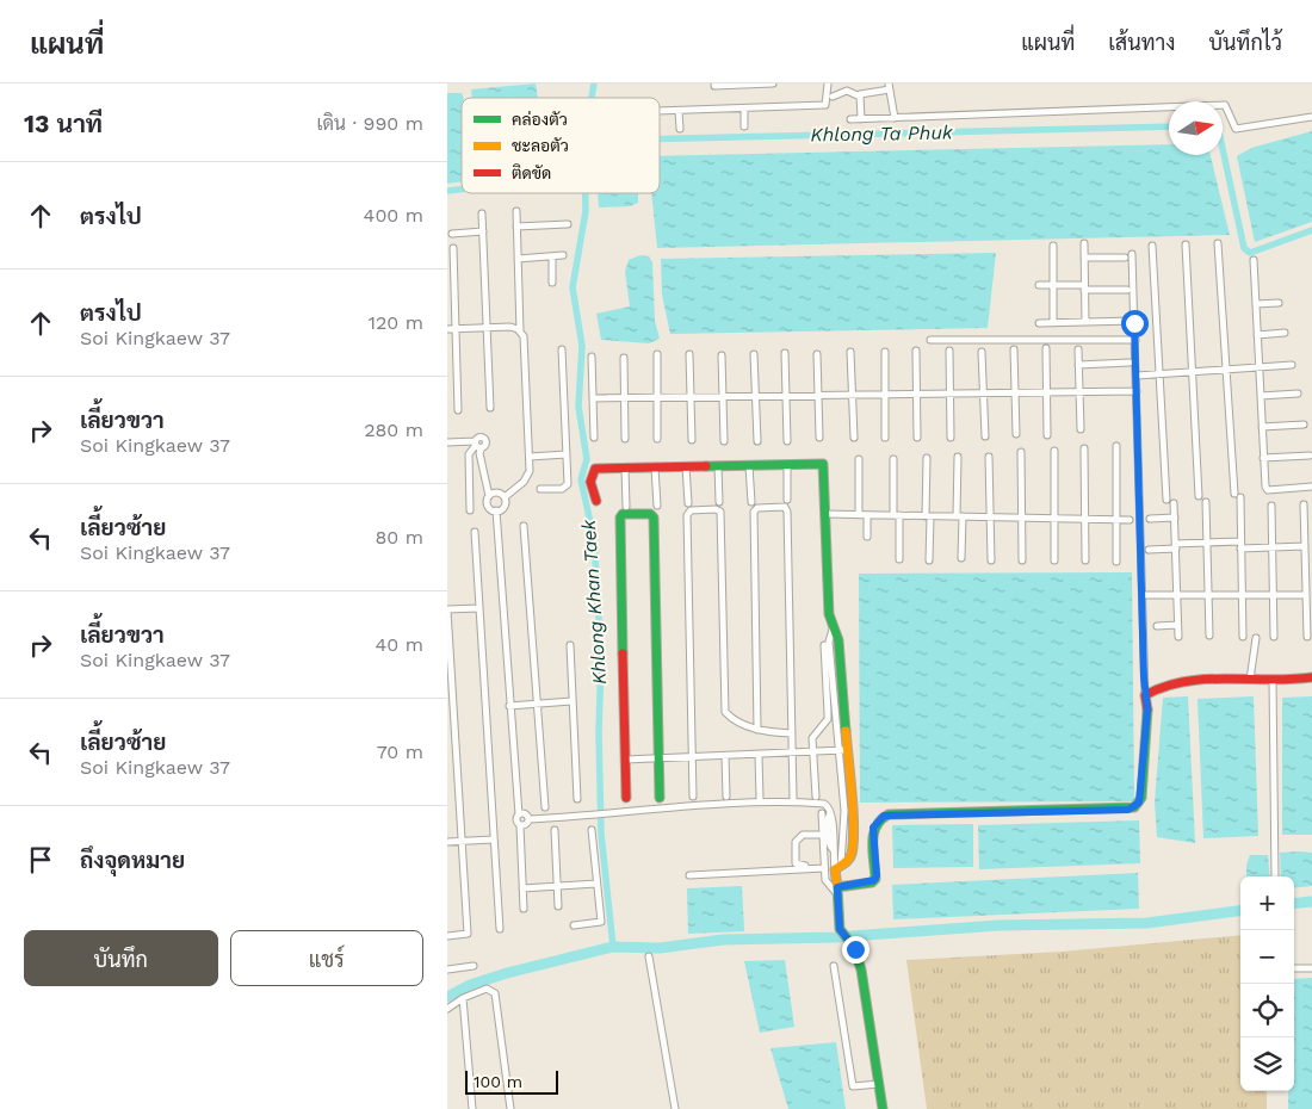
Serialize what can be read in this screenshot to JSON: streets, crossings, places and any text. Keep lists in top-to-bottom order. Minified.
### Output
{"water":["Khlong Ta Phuk","Khlong Khan Taek"],"legend":["คล่องตัว","ชะลอตัว","ติดขัด"],"scale_bar":"100 m","north":"right","page":{"header":"แผนที่","nav":["แผนที่","เส้นทาง","บันทึกไว้"],"heading":["13 นาที","เดิน · 990 m"],"list":[["ตรงไป","400 m"],["ตรงไป","Soi Kingkaew 37","120 m"],["เลี้ยวขวา","Soi Kingkaew 37","280 m"],["เลี้ยวซ้าย","Soi Kingkaew 37","80 m"],["เลี้ยวขวา","Soi Kingkaew 37","40 m"],["เลี้ยวซ้าย","Soi Kingkaew 37","70 m"],"ถึงจุดหมาย"],"map_buttons":["+","−"],"buttons":["บันทึก","แชร์"],"scale":"100 m"}}
